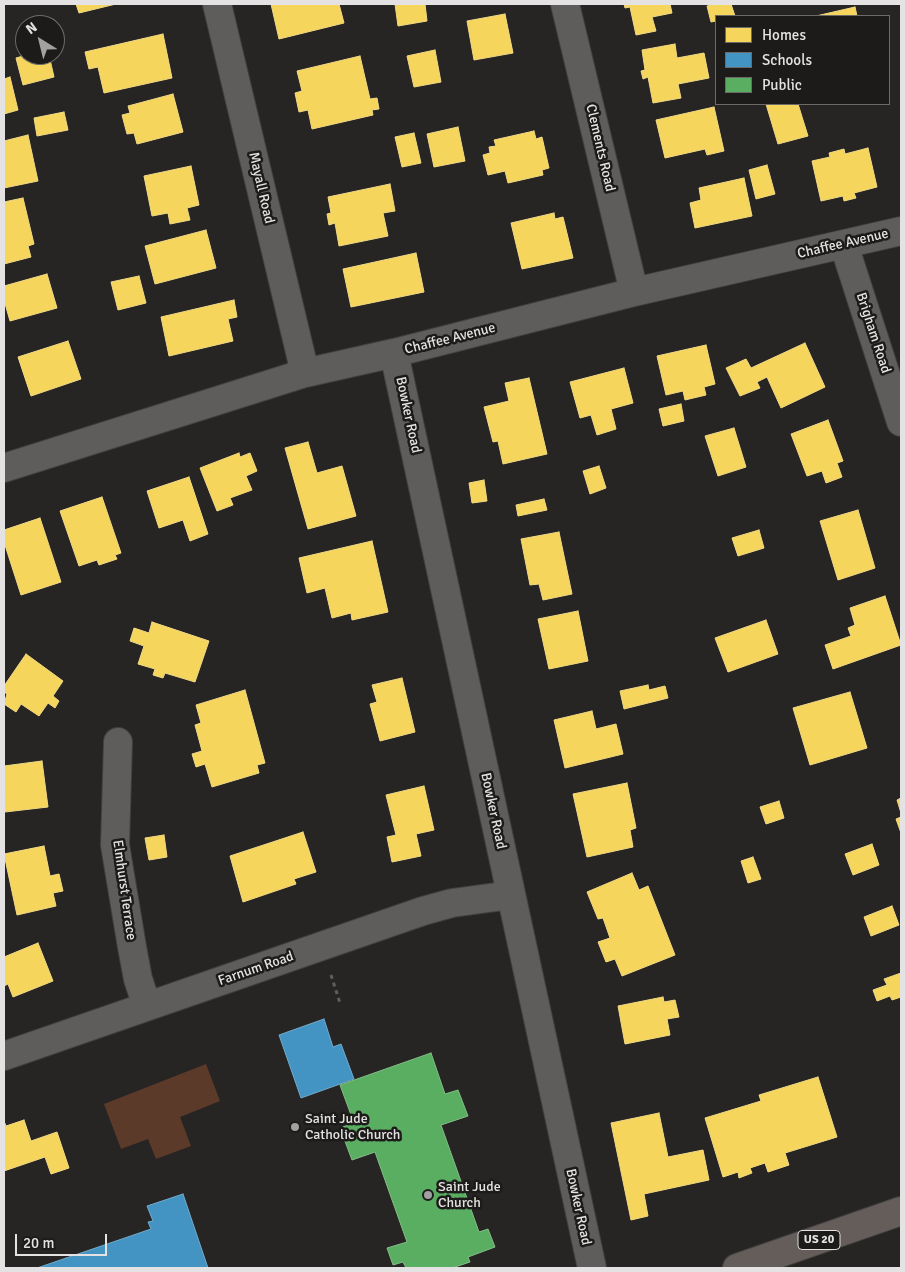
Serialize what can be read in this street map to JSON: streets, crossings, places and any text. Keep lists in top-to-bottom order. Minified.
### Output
{"streets":{"main road":["US 20"],"street":["Clements Road","Mayall Road","Chaffee Avenue","Brigham Road","Bowker Road","Elmhurst Terrace","Farnum Road"]},"crossings":[["Clements Road","Chaffee Avenue"],["Mayall Road","Chaffee Avenue"],["Chaffee Avenue","Brigham Road"],["Chaffee Avenue","Bowker Road"],["Bowker Road","Farnum Road"],["Elmhurst Terrace","Farnum Road"]],"places":["Saint Jude Catholic Church","Saint Jude Church"],"legend":["Homes","Schools","Public"],"scale_bar":"20 m","north":"top left"}
